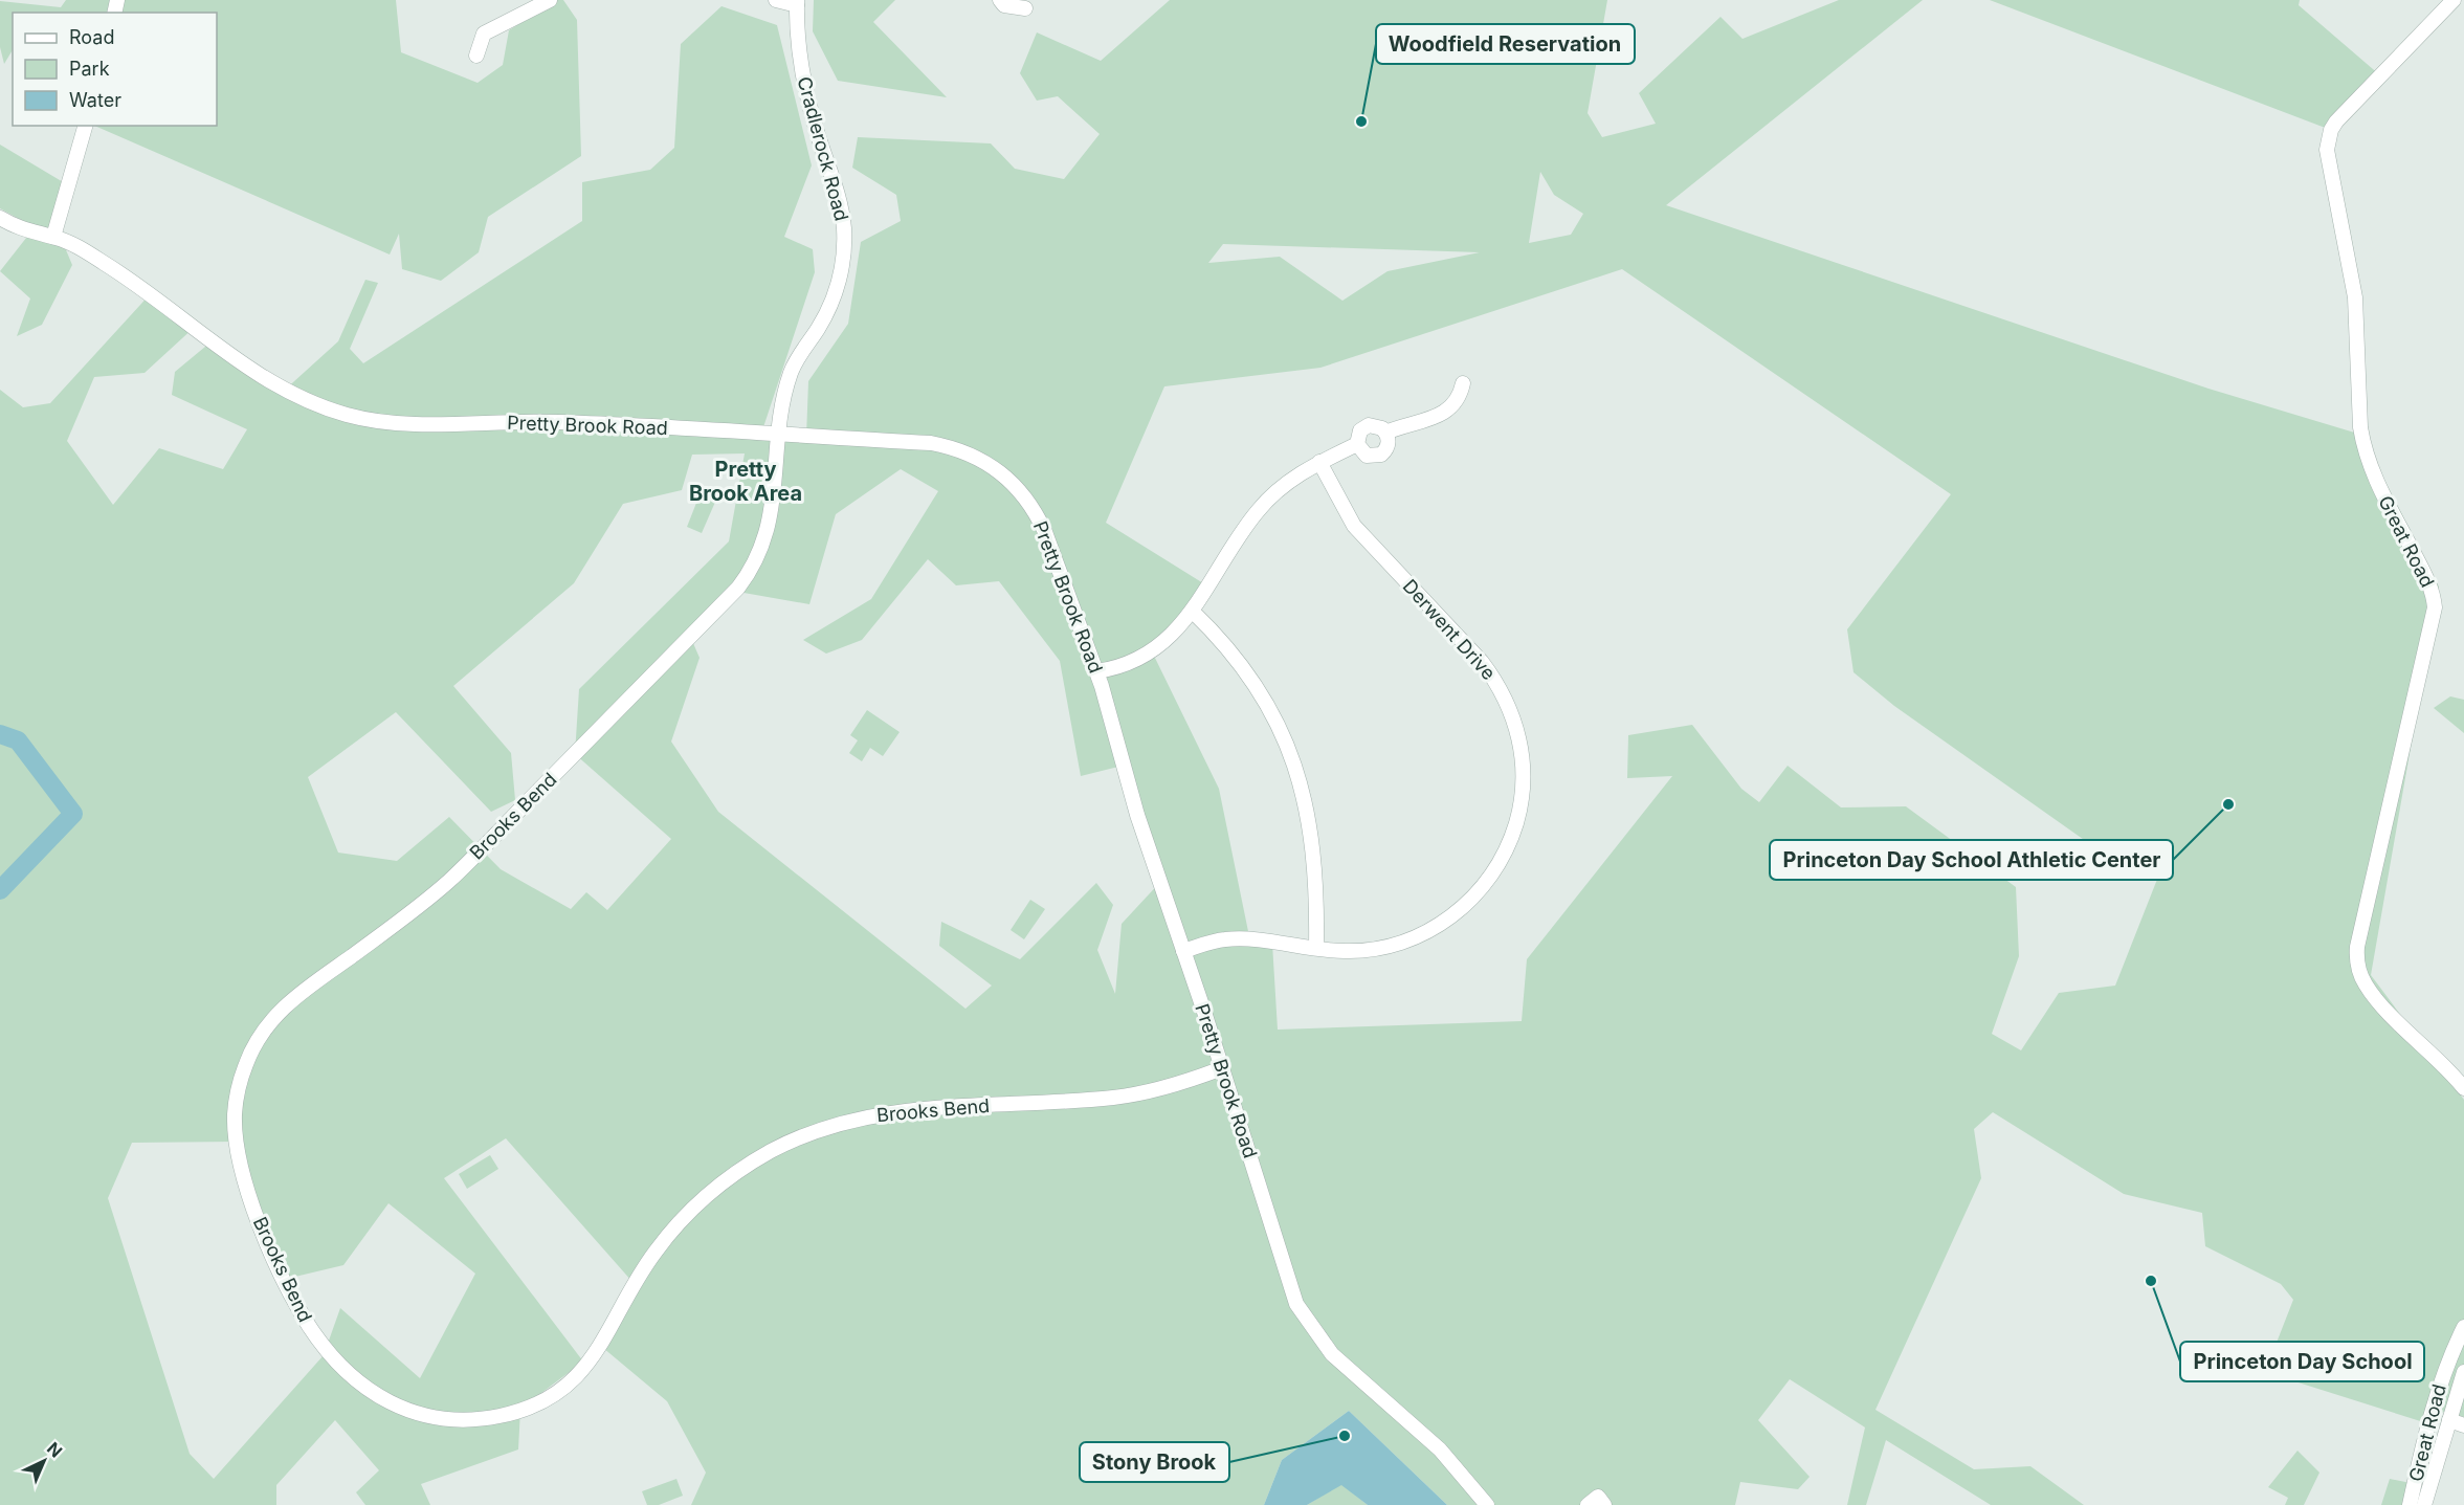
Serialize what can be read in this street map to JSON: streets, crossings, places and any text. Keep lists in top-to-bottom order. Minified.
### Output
{"streets":{"street":["Cradlerock Road","Pretty Brook Road","Great Road","Derwent Drive","Brooks Bend"]},"crossings":[["Cradlerock Road","Pretty Brook Road"],["Cradlerock Road","Brooks Bend"],["Pretty Brook Road","Derwent Drive"],["Pretty Brook Road","Brooks Bend"]],"districts":["Pretty Brook Area"],"places":["Woodfield Reservation","Princeton Day School Athletic Center","Princeton Day School","Stony Brook"],"legend":["Road","Park","Water"],"north":"top right"}
